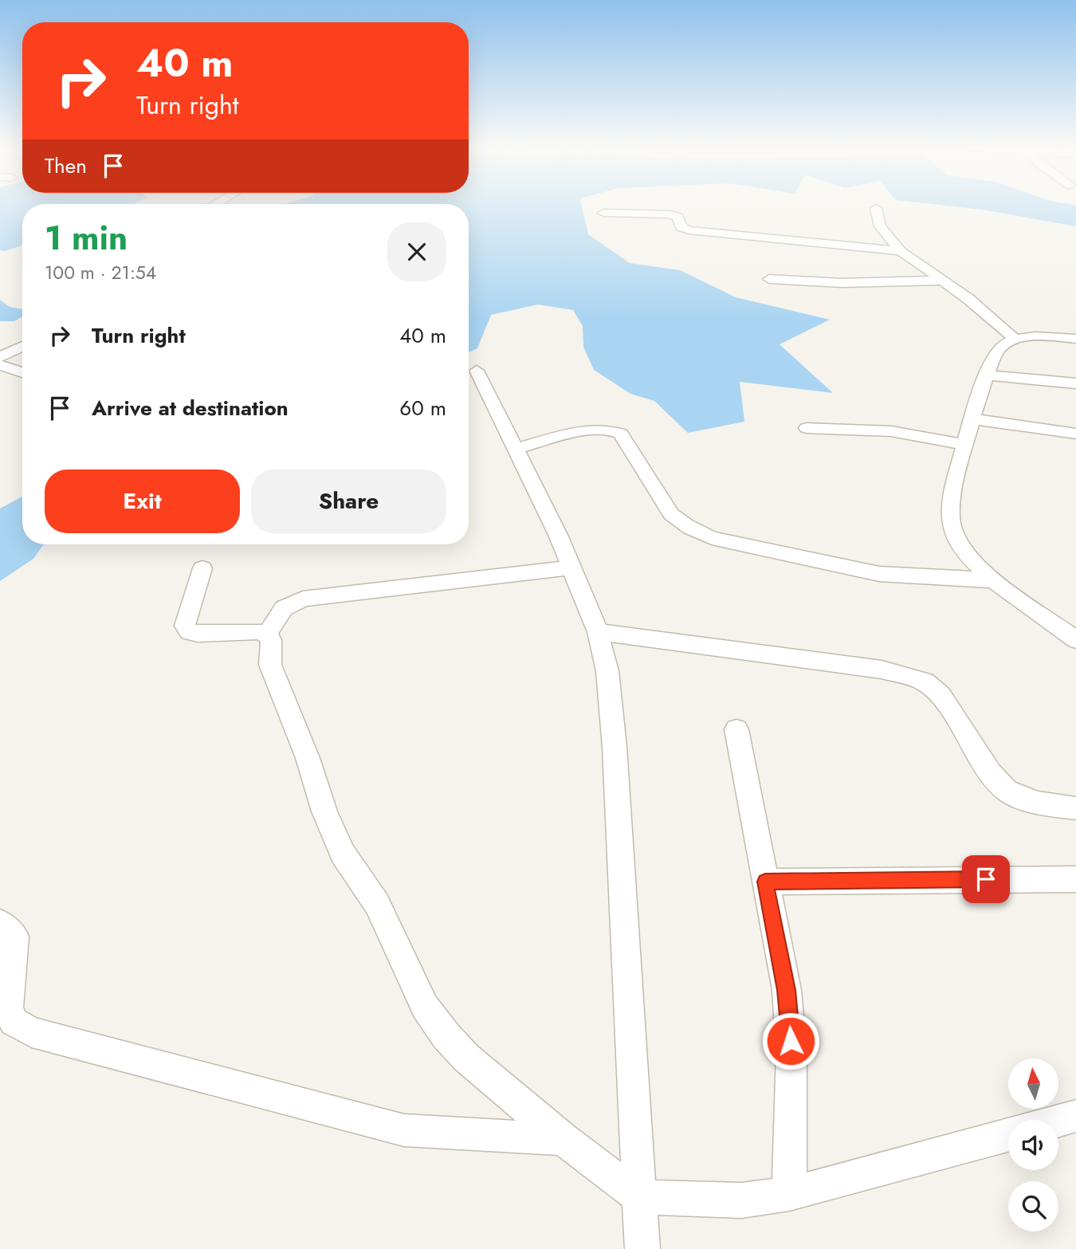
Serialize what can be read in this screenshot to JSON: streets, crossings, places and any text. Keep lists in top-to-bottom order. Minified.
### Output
{"north":"top","page":{"turn":["40 m","Turn right"],"then":"Then","heading":["1 min","100 m · 21:54"],"list":[{"name":"Turn right","value":"40 m"},{"name":"Arrive at destination","value":"60 m"}],"buttons":["Exit","Share"]}}
